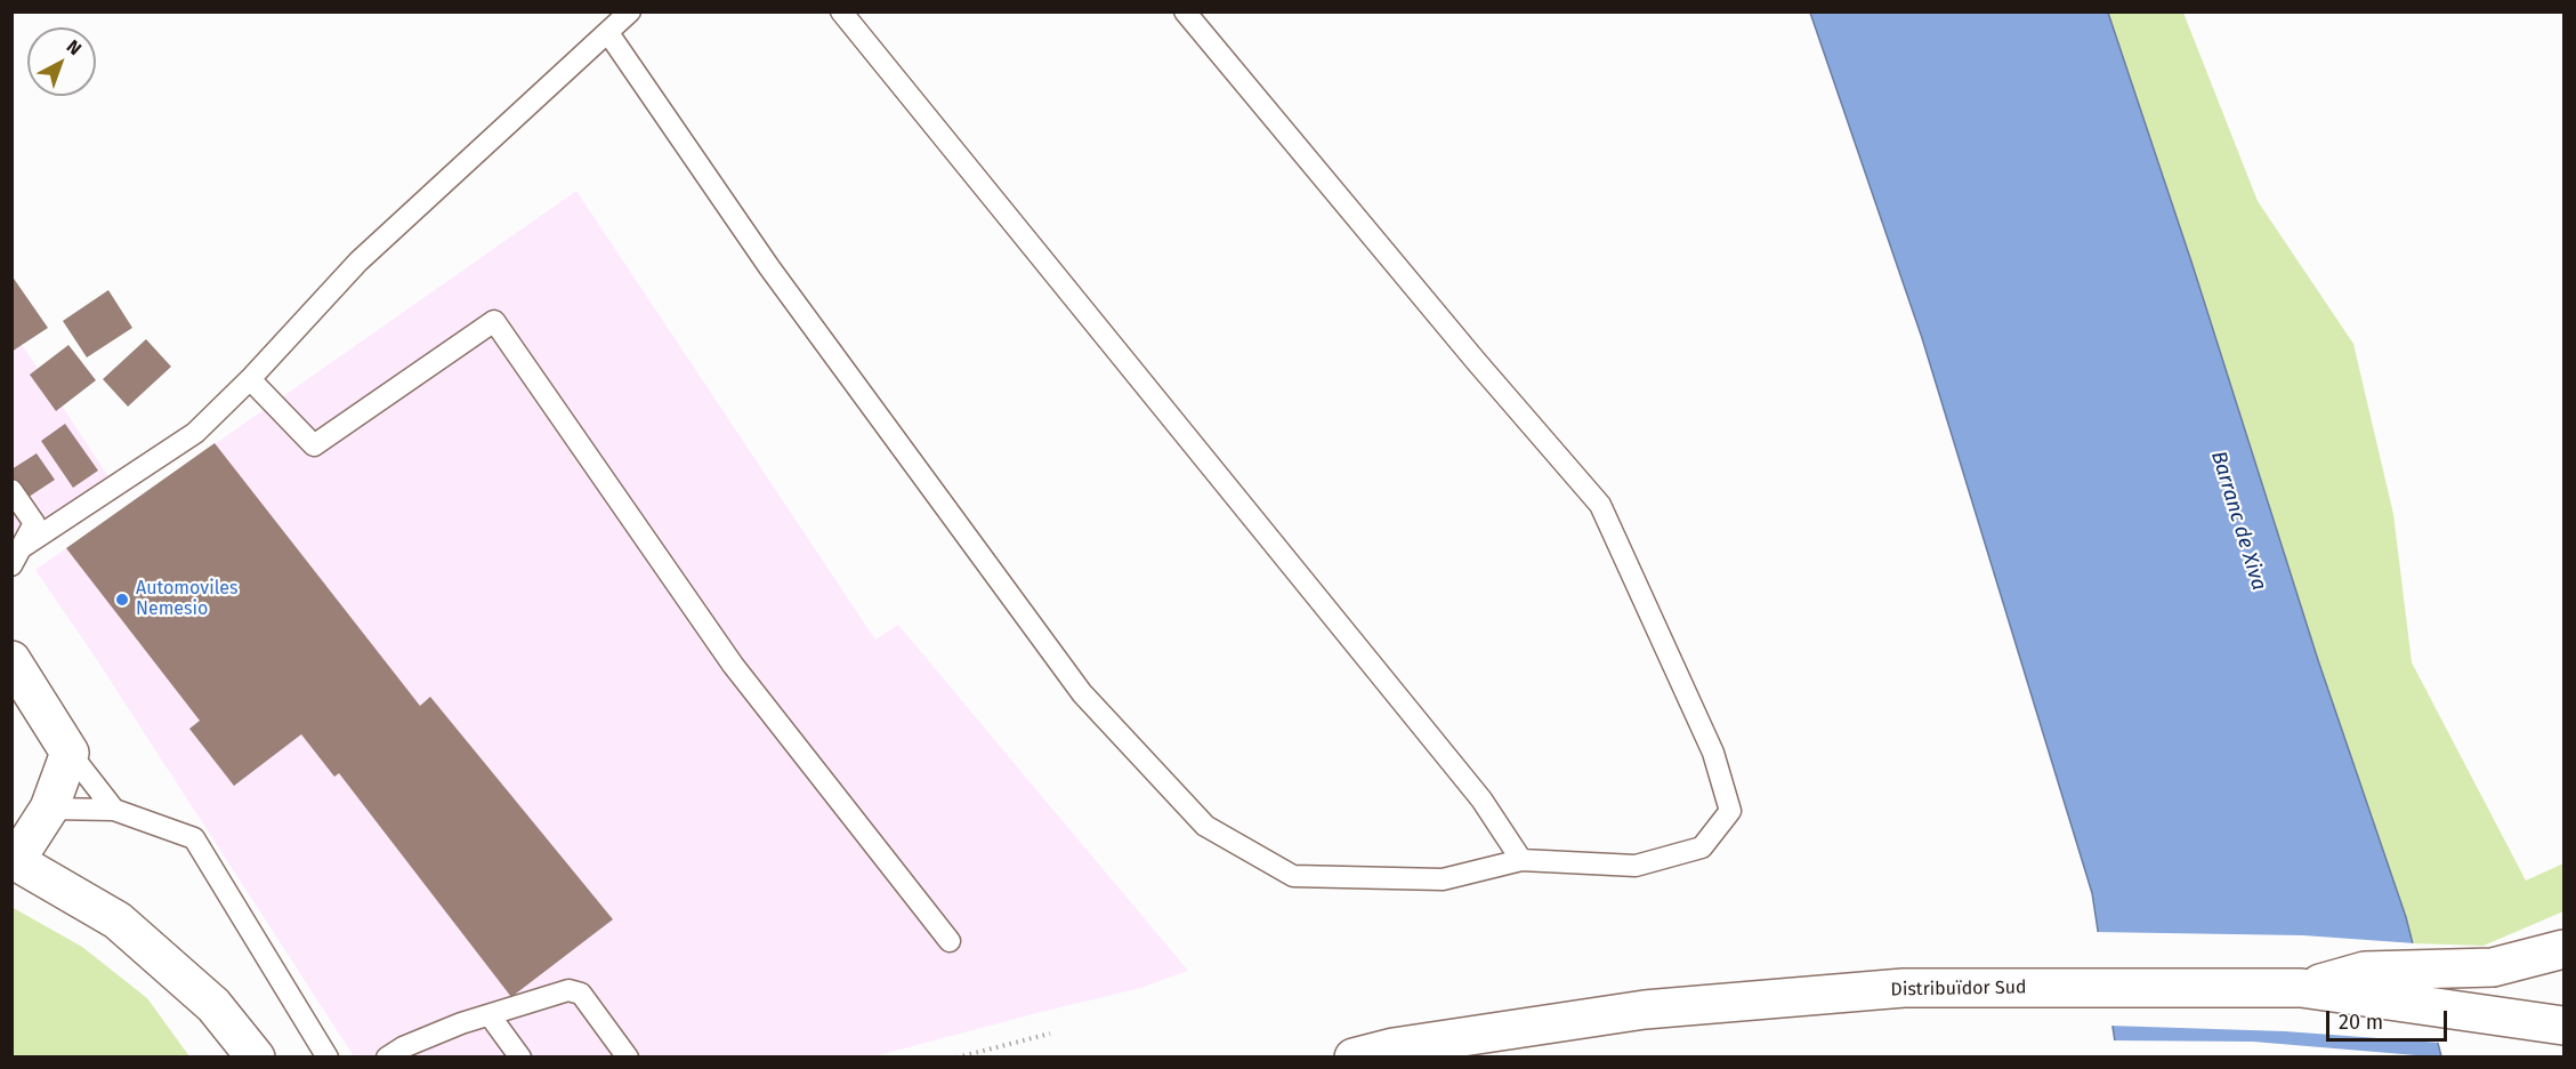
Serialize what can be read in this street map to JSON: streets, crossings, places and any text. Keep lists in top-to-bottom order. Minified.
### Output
{"streets":{"main road":["Distribuïdor Sud"]},"water":["Barranc de Xiva"],"places":["Automoviles Nemesio"],"scale_bar":"20 m","north":"top right"}
